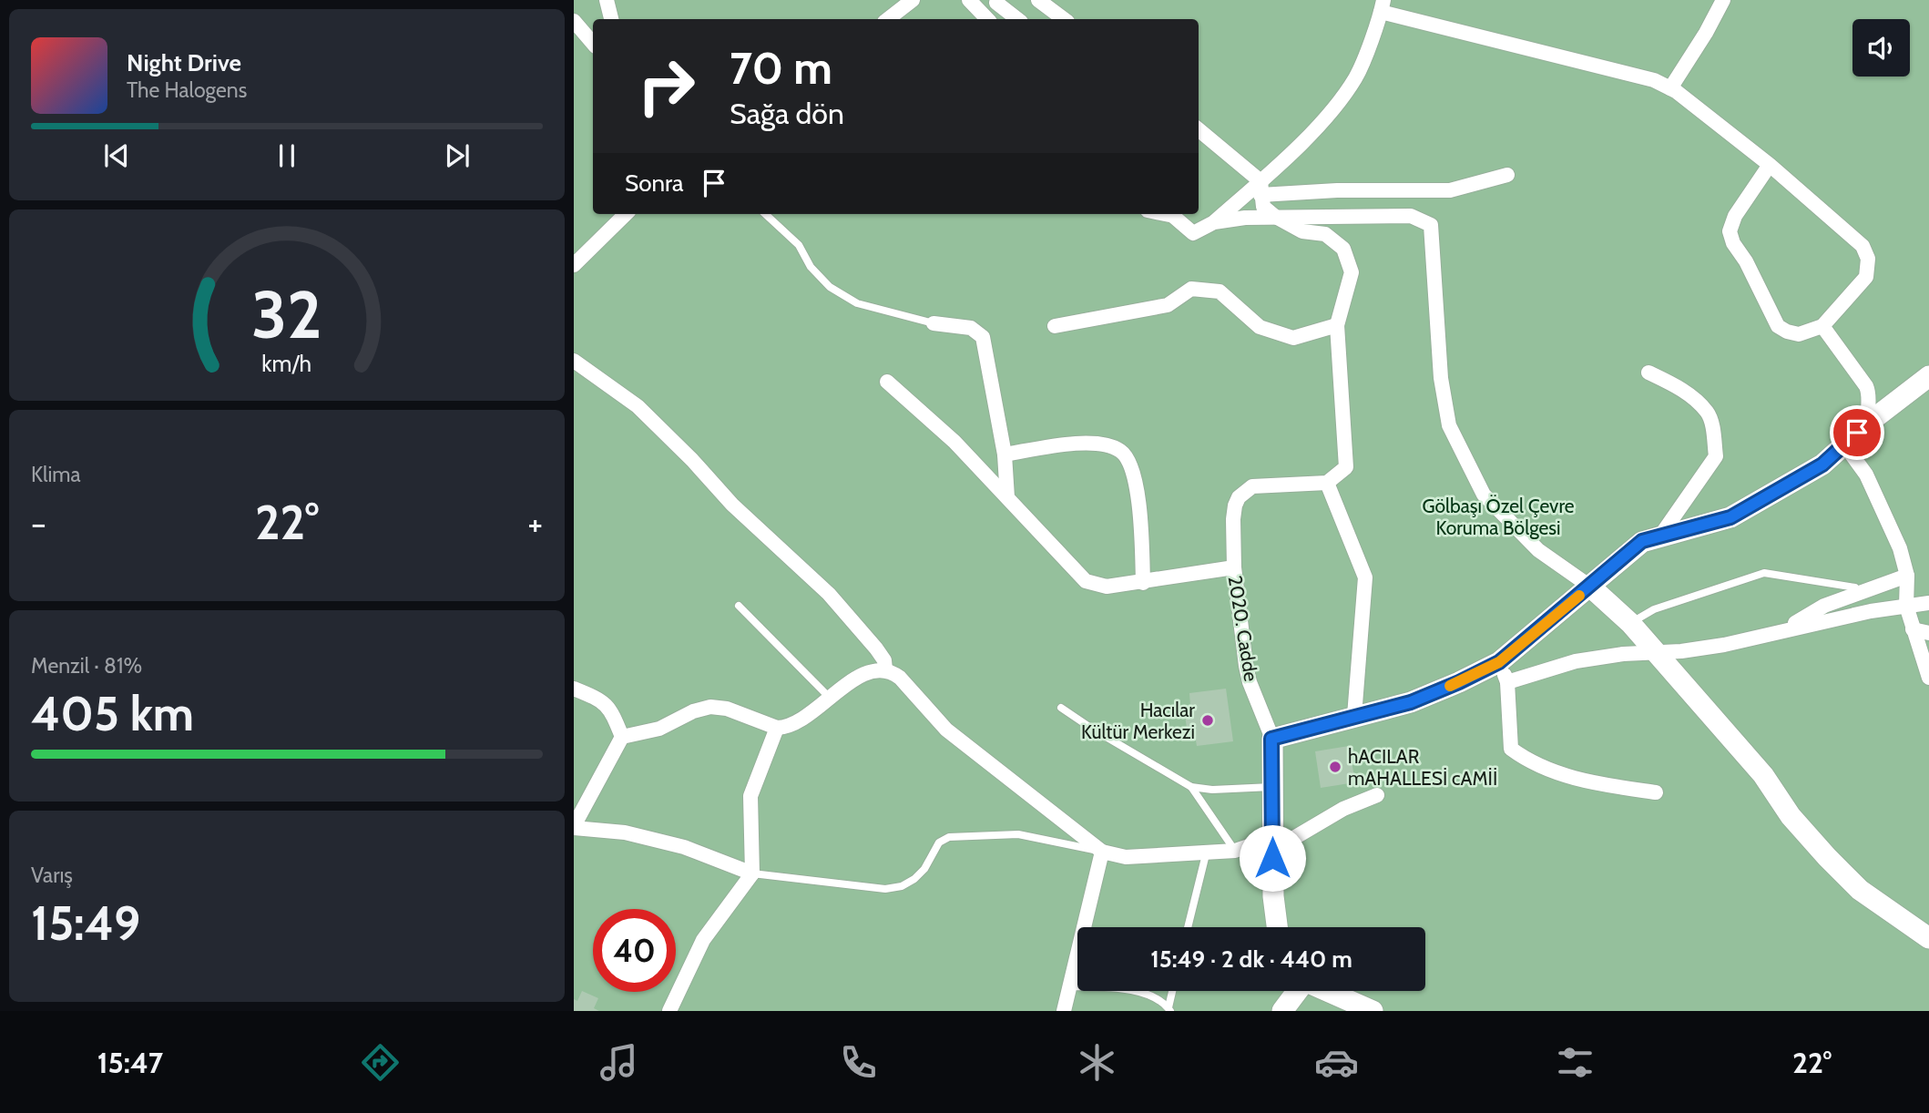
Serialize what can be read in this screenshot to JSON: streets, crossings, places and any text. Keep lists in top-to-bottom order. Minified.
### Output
{"streets":{"street":["2020. Cadde"]},"parks":["Gölbaşı Özel Çevre Koruma Bölgesi"],"places":["Hacılar Kültür Merkezi","hACILAR mAHALLESİ cAMİİ"],"page":{"turn":["70 m","Sağa dön"],"song":["Night Drive","The Halogens"],"then":"Sonra","tile":["Klima",["Menzil · 81%","405 km"],["Varış","15:49"]],"heat":["−","22°","+"],"limit":"40","trip":"15:49 · 2 dk · 440 m","tabs":["15:47","22°"],"gauge":["32","km/h"]}}
